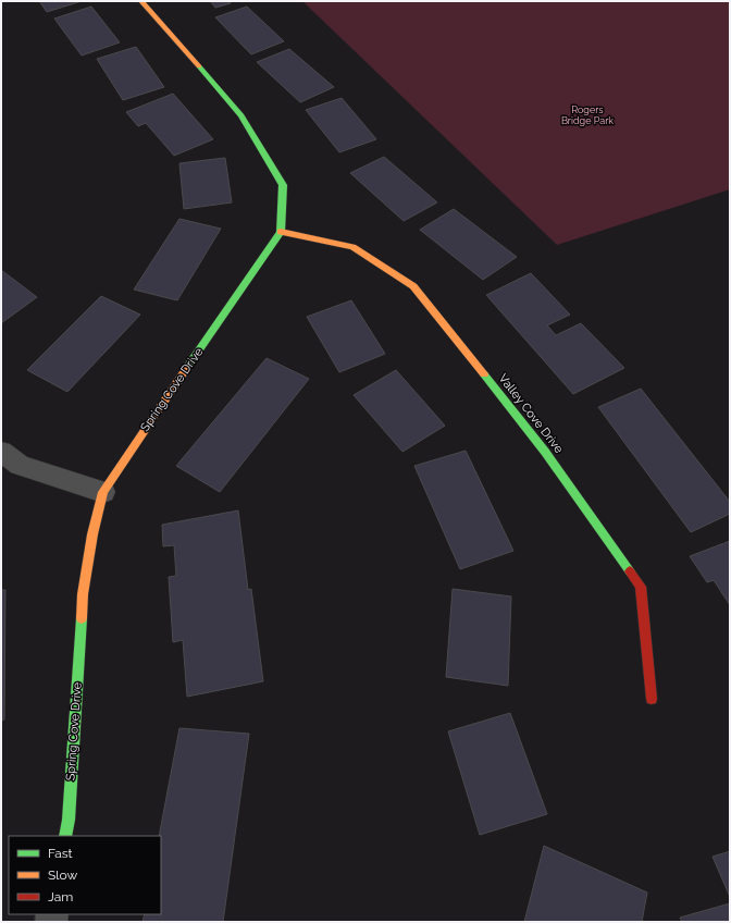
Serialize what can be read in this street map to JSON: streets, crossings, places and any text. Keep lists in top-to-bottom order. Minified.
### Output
{"streets":{"street":["Spring Cove Drive","Valley Cove Drive"]},"crossings":[["Spring Cove Drive","Valley Cove Drive"]],"parks":["Rogers Bridge Park"],"legend":["Fast","Slow","Jam"]}
